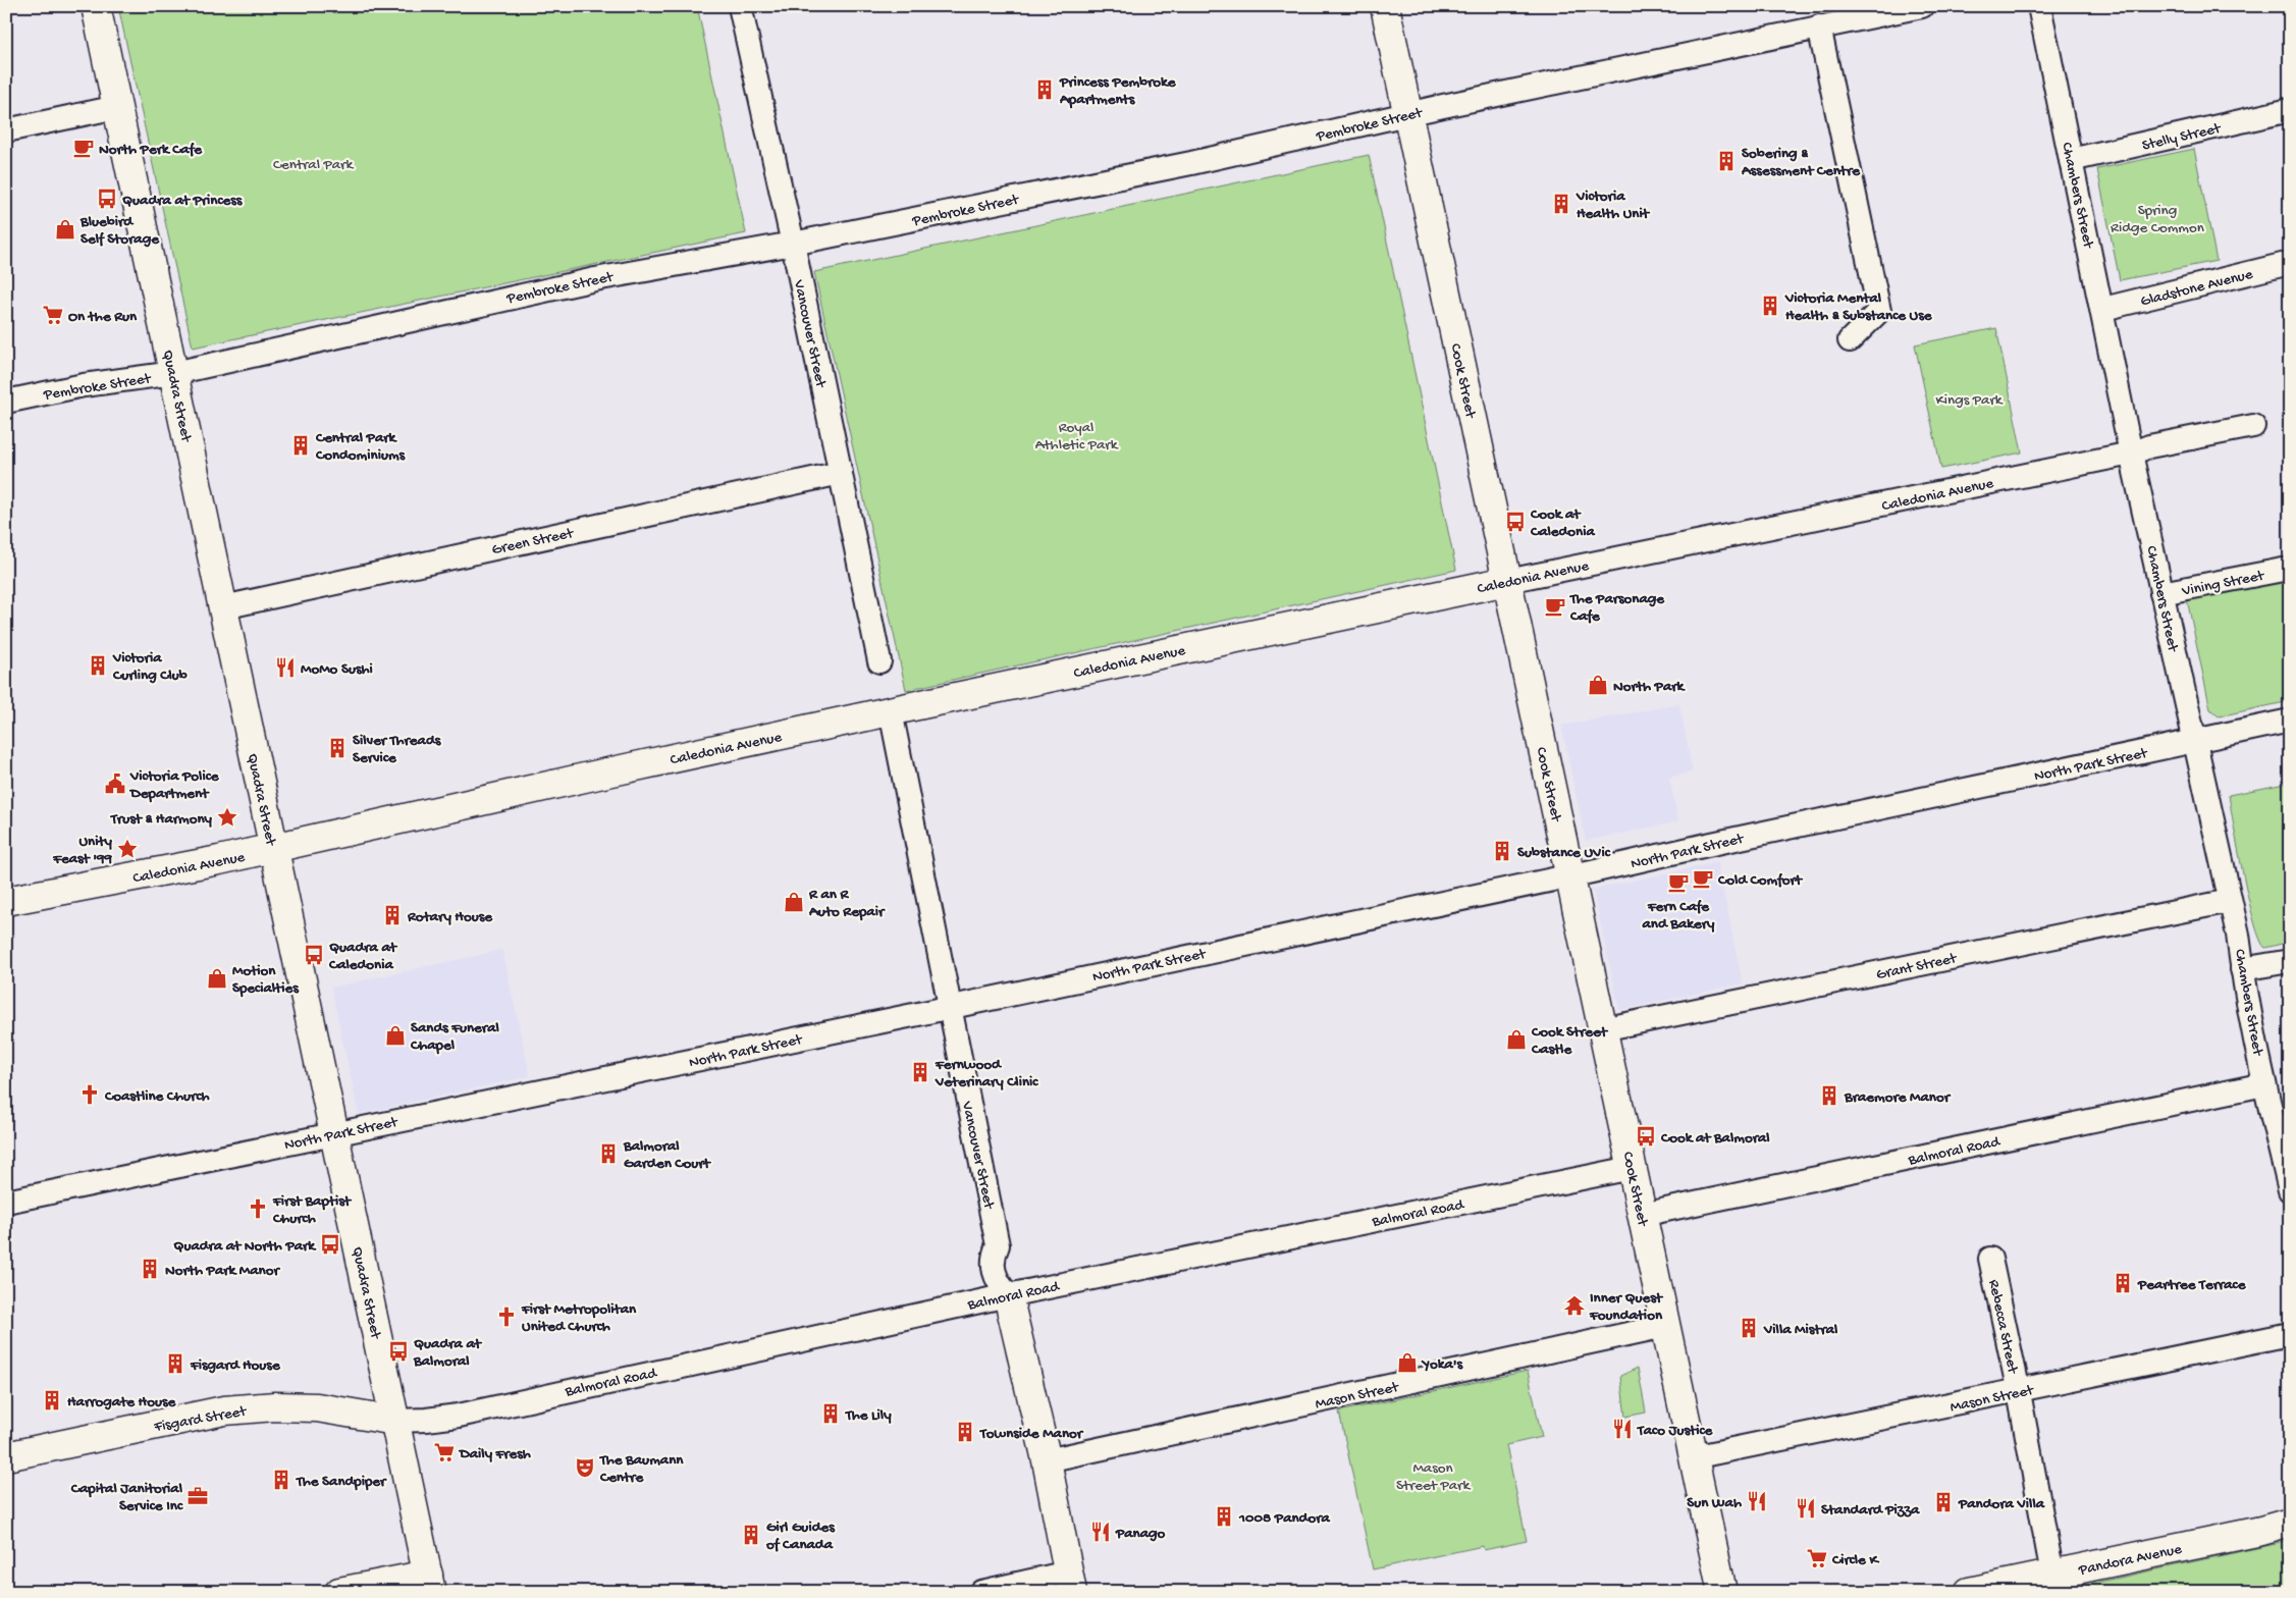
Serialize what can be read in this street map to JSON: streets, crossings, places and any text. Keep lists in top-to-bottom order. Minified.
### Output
{"streets":{"main road":["Vancouver Street","Cook Street","Quadra Street","Caledonia Avenue","Fisgard Street","Pandora Avenue"],"street":["Pembroke Street","Stelly Street","Chambers Street","Gladstone Avenue","Green Street","Vining Street","North Park Street","Grant Street","Balmoral Road","Rebecca Street","Mason Street"]},"crossings":[["Pembroke Street","Vancouver Street"],["Pembroke Street","Cook Street"],["Pembroke Street","Quadra Street"],["Stelly Street","Chambers Street"],["Chambers Street","Gladstone Avenue"],["Chambers Street","Caledonia Avenue"],["Chambers Street","Vining Street"],["Chambers Street","North Park Street"],["Chambers Street","Grant Street"],["Chambers Street","Balmoral Road"],["Vancouver Street","Caledonia Avenue"],["Vancouver Street","Green Street"],["Vancouver Street","North Park Street"],["Vancouver Street","Balmoral Road"],["Vancouver Street","Mason Street"],["Cook Street","Caledonia Avenue"],["Cook Street","North Park Street"],["Cook Street","Grant Street"],["Cook Street","Balmoral Road"],["Cook Street","Mason Street"],["Quadra Street","Caledonia Avenue"],["Quadra Street","Green Street"],["Quadra Street","North Park Street"],["Quadra Street","Balmoral Road"],["Quadra Street","Fisgard Street"],["Balmoral Road","Fisgard Street"],["Rebecca Street","Mason Street"],["Rebecca Street","Pandora Avenue"]],"parks":["Central Park","Spring Ridge Common","Kings Park","Royal Athletic Park","Mason Street Park"],"places":{"building":["Princess Pembroke Apartments","Sobering & Assessment Centre","Victoria Health Unit","Victoria Mental Health & Substance Use","Central Park Condominiums","Victoria Curling Club","Silver Threads Service","Substance UVic","Rotary House","Fernwood Veterinary Clinic","Braemore Manor","Balmoral Garden Court","North Park Manor","Peartree Terrace","Villa Mistral","Fisgard House","Harrogate House","The Lily","Townside Manor","The Sandpiper","Pandora Villa","1008 Pandora","Girl Guides of Canada"],"cafe":["North Perk Cafe","The Parsonage Cafe","Cold Comfort","Fern Cafe and Bakery"],"bus stop":["Quadra at Princess","Cook at Caledonia","Quadra at Caledonia","Cook at Balmoral","Quadra at North Park","Quadra at Balmoral"],"shop":["Bluebird Self Storage","North Park","R an R Auto Repair","Motion Specialties","Sands Funeral Chapel","Cook Street Castle","Yoka's"],"supermarket":["On the Run","Daily Fresh","Circle K"],"restaurant":["MoMo Sushi","Taco Justice","Sun Wah","Standard Pizza","Panago"],"public building":["Victoria Police Department"],"place":["Trust & Harmony","Unity Feast '99"],"church":["Coastline Church","First Baptist Church","First Metropolitan United Church"],"temple":["Inner Quest Foundation"],"theatre":["The Baumann Centre"],"office":["Capital Janitorial Service Inc"]}}
